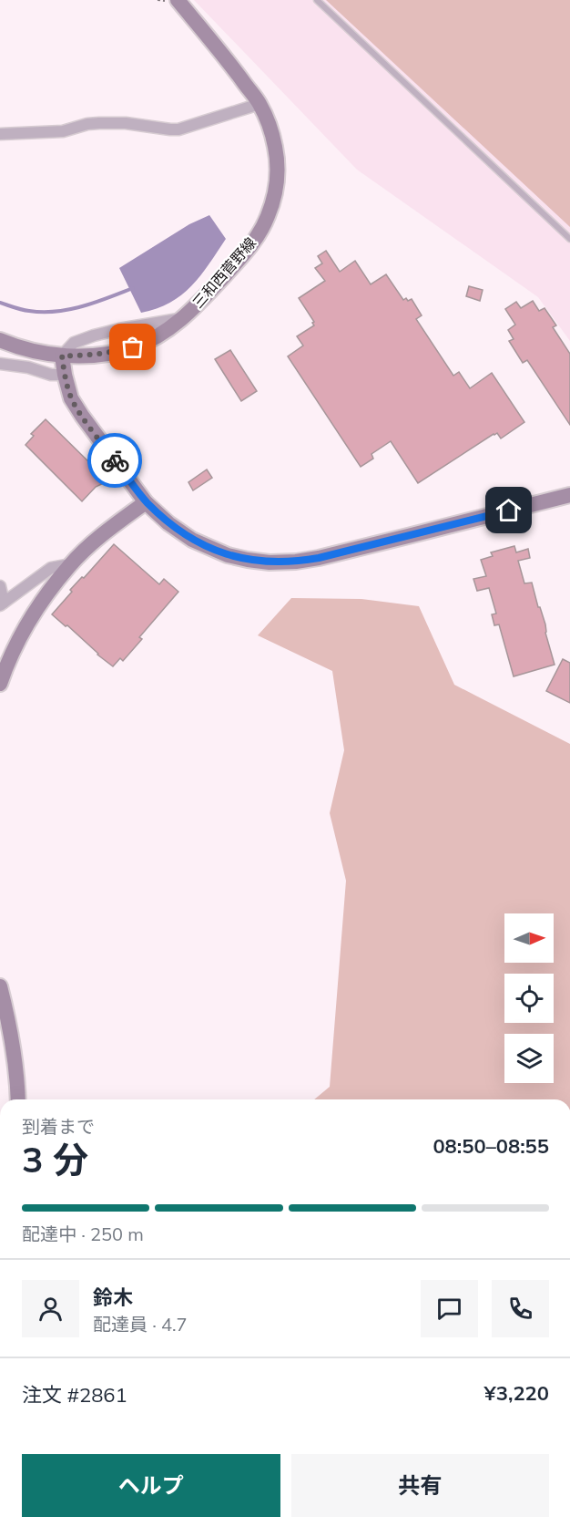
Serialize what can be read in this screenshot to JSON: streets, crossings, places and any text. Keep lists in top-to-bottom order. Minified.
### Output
{"streets":{"street":["三和西菅野線"]},"north":"right","page":{"heading":["3 分","到着まで","08:50–08:55"],"panel":["鈴木","配達員 · 4.7","注文 #2861","¥3,220"],"bar":"配達中 · 250 m","buttons":["ヘルプ","共有"]}}
